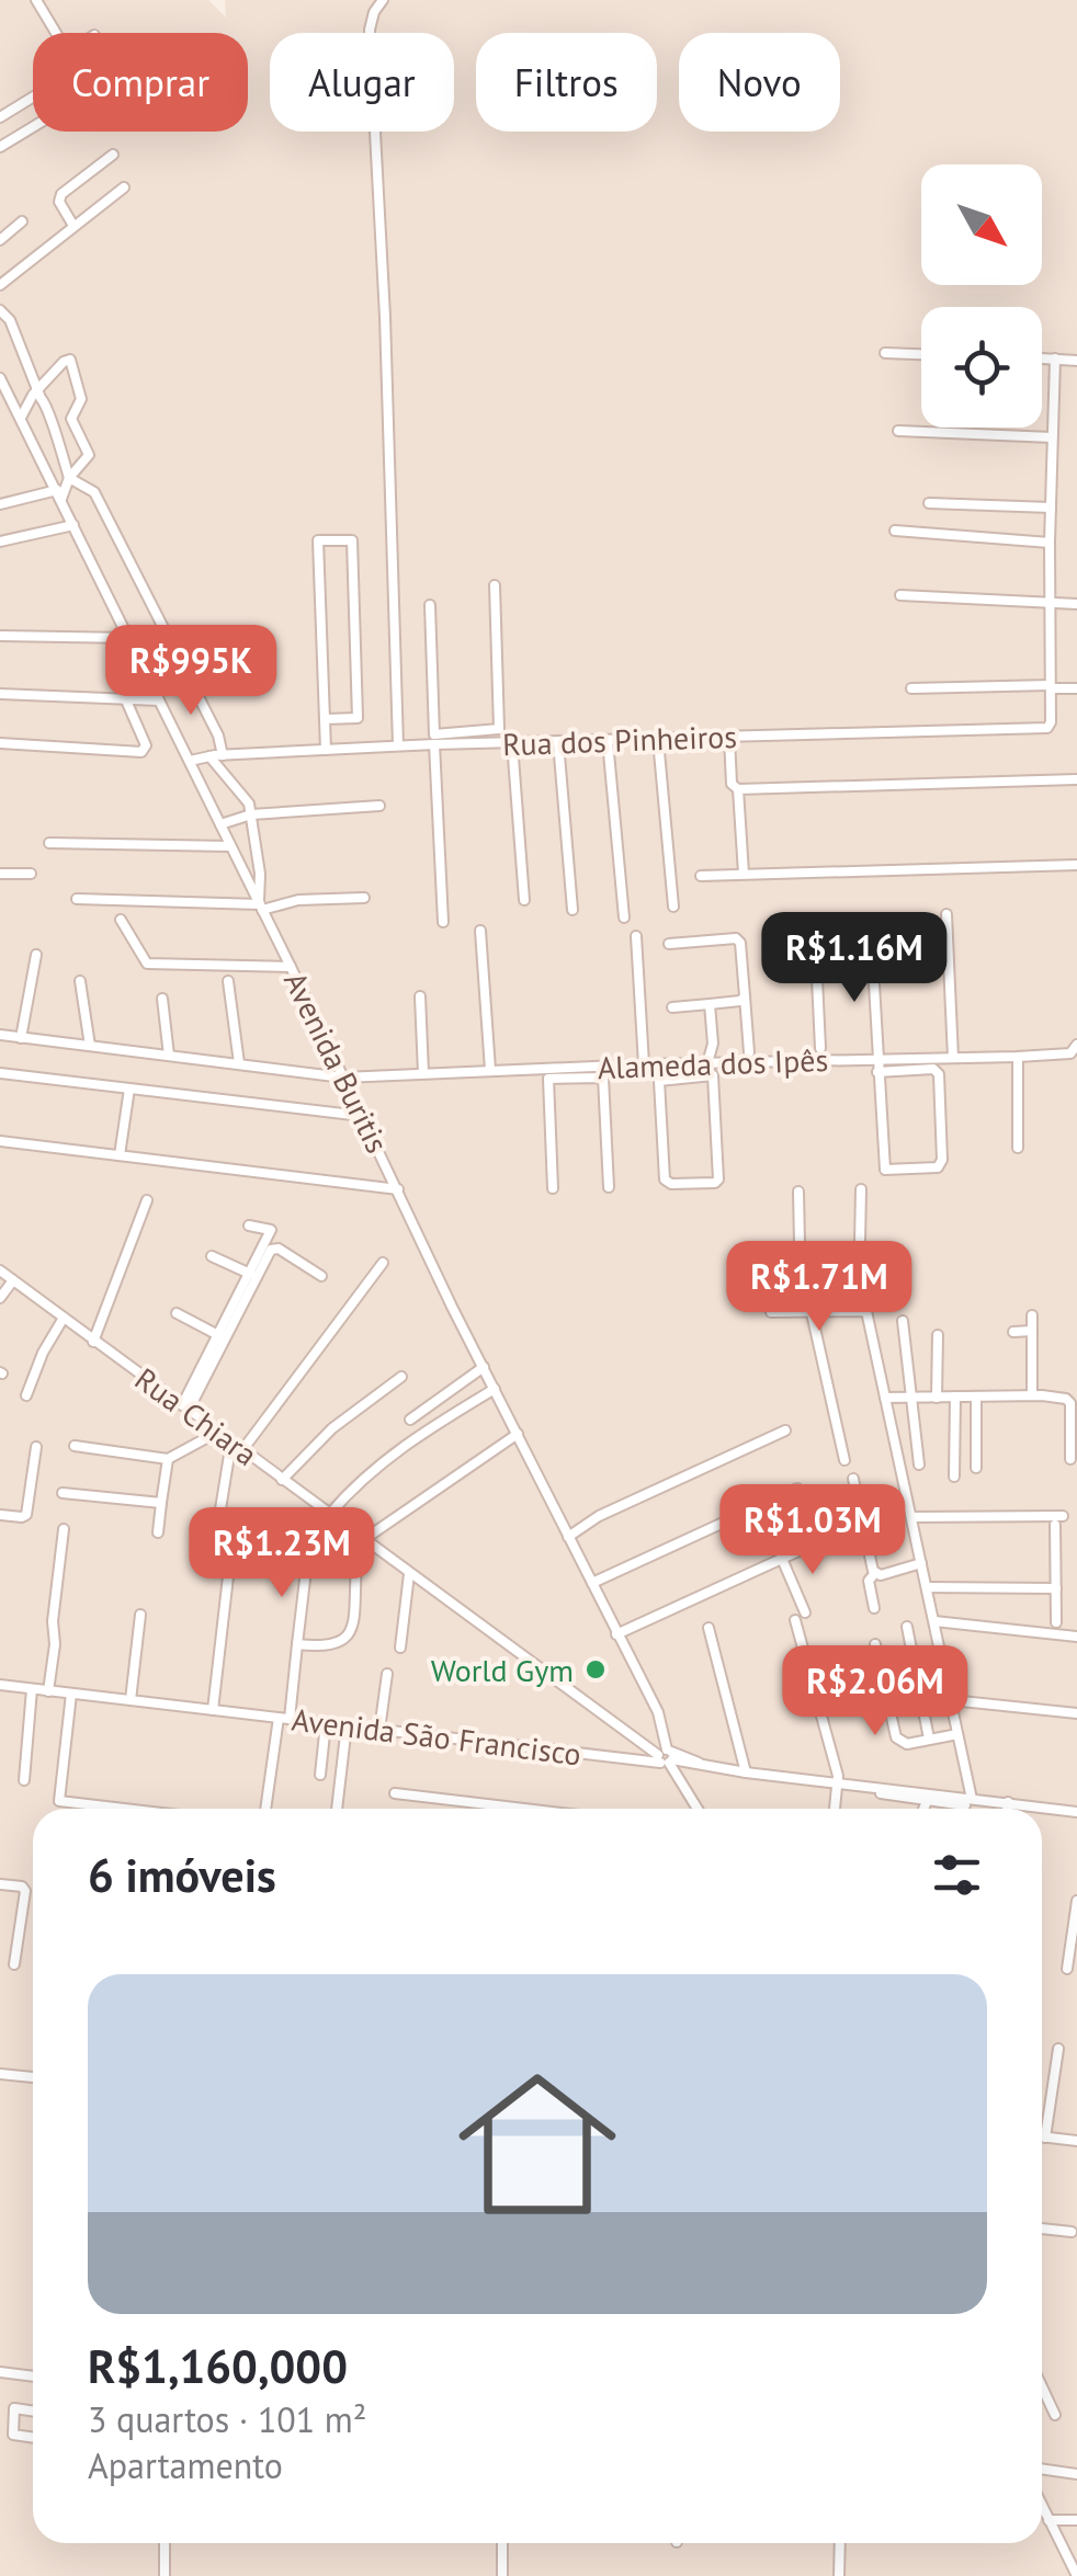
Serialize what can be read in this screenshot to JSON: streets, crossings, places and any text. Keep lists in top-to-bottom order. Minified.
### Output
{"streets":{"street":["Rua dos Pinheiros","Avenida Buritis","Alameda dos Ipês","Rua Chiara","Avenida São Francisco"]},"crossings":[["Rua dos Pinheiros","Avenida Buritis"],["Avenida Buritis","Alameda dos Ipês"],["Avenida Buritis","Rua Chiara"],["Avenida Buritis","Avenida São Francisco"],["Rua Chiara","Avenida São Francisco"]],"places":["World Gym"],"north":"bottom right","page":{"chip":["Comprar","Alugar","Filtros","Novo"],"price":["R$995K","R$1.16M","R$1.71M","R$1.03M","R$1.23M","R$2.06M"],"heading":"6 imóveis","list":[{"name":"R$1,160,000","note":"3 quartos · 101 m² · Apartamento"}]}}
